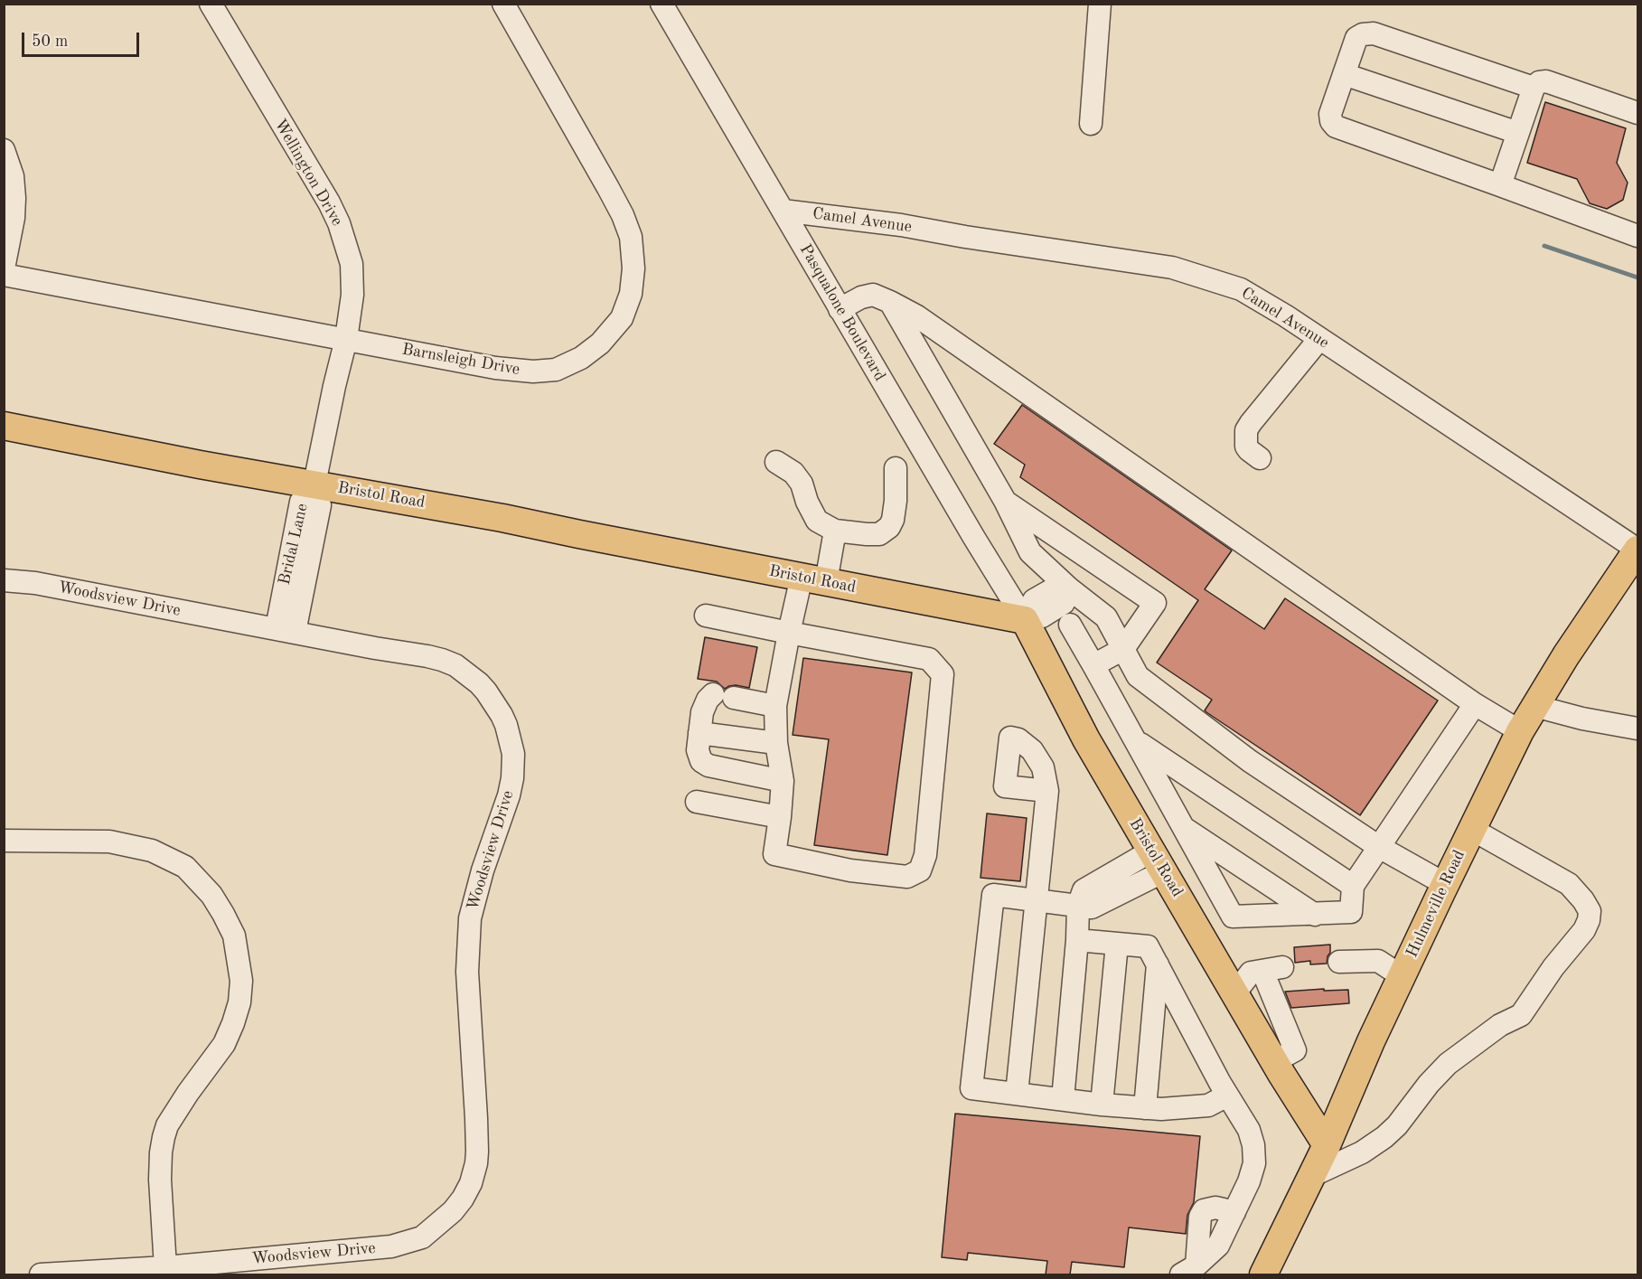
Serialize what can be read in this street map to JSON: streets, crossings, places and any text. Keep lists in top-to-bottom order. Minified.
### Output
{"streets":{"main road":["Bristol Road","Hulmeville Road"],"street":["Wellington Drive","Camel Avenue","Pasqualone Boulevard","Barnsleigh Drive","Bridal Lane","Woodsview Drive"]},"crossings":[["Wellington Drive","Barnsleigh Drive"],["Wellington Drive","Bristol Road"],["Wellington Drive","Bridal Lane"],["Camel Avenue","Pasqualone Boulevard"],["Camel Avenue","Hulmeville Road"],["Pasqualone Boulevard","Bristol Road"],["Bristol Road","Bridal Lane"],["Bristol Road","Hulmeville Road"],["Bridal Lane","Woodsview Drive"]],"scale_bar":"50 m"}
